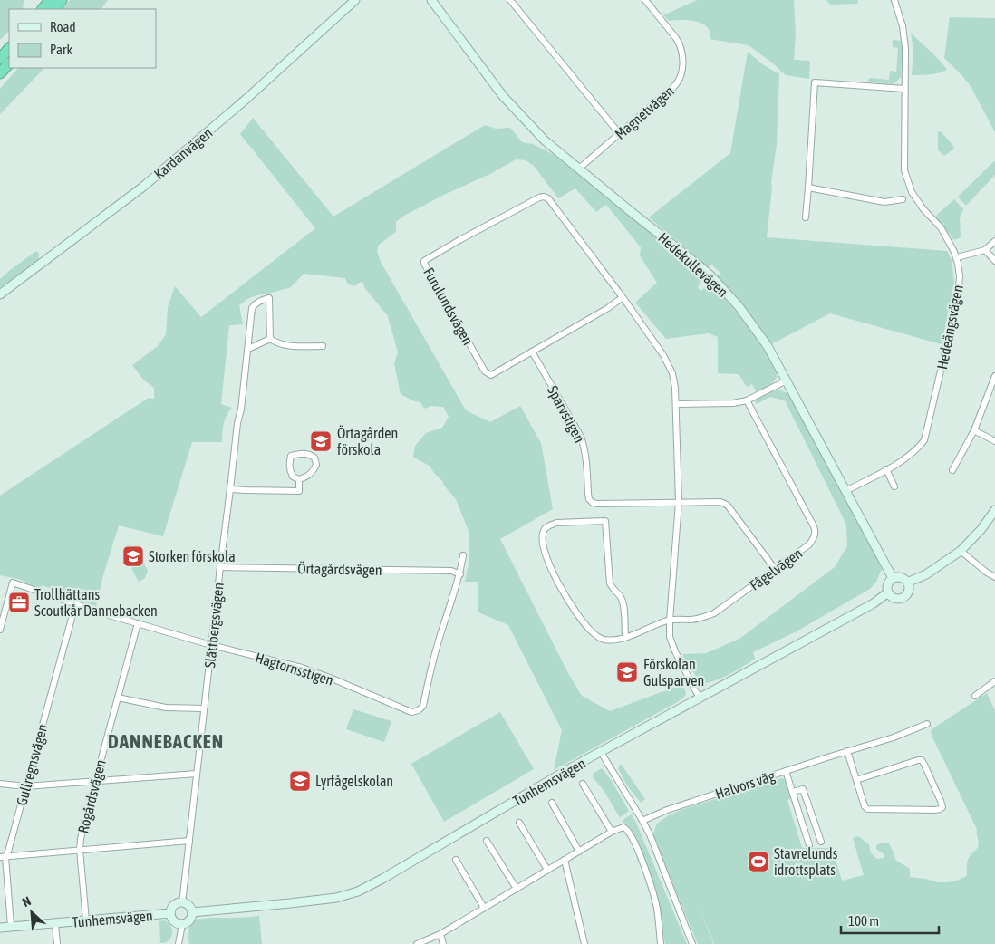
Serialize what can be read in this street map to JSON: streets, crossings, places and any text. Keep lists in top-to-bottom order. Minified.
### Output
{"streets":{"street":["Magnetvägen","Kardanvägen","Hedekullevägen","Furulundsvägen","Hedeängsvägen","Sparvstigen","Örtagårdsvägen","Fågelvägen","Slättbergsvägen","Hagtornsstigen","Gullregnsvägen","Tunhemsvägen","Halvors väg","Rogårdsvägen"]},"crossings":[["Magnetvägen","Hedekullevägen"],["Hedekullevägen","Hedeängsvägen"],["Hedekullevägen","Tunhemsvägen"],["Furulundsvägen","Sparvstigen"],["Furulundsvägen","Fågelvägen"],["Furulundsvägen","Tunhemsvägen"],["Örtagårdsvägen","Slättbergsvägen"],["Örtagårdsvägen","Hagtornsstigen"],["Slättbergsvägen","Hagtornsstigen"],["Slättbergsvägen","Tunhemsvägen"],["Hagtornsstigen","Gullregnsvägen"],["Hagtornsstigen","Rogårdsvägen"],["Gullregnsvägen","Tunhemsvägen"],["Tunhemsvägen","Rogårdsvägen"]],"districts":["DANNEBACKEN"],"places":{"school or university":["Örtagården förskola","Storken förskola","Förskolan Gulsparven","Lyrfågelskolan"],"office":["Trollhättans Scoutkår Dannebacken"],"sports":["Stavrelunds idrottsplats"]},"legend":["Road","Park"],"scale_bar":"100 m","north":"top left"}
